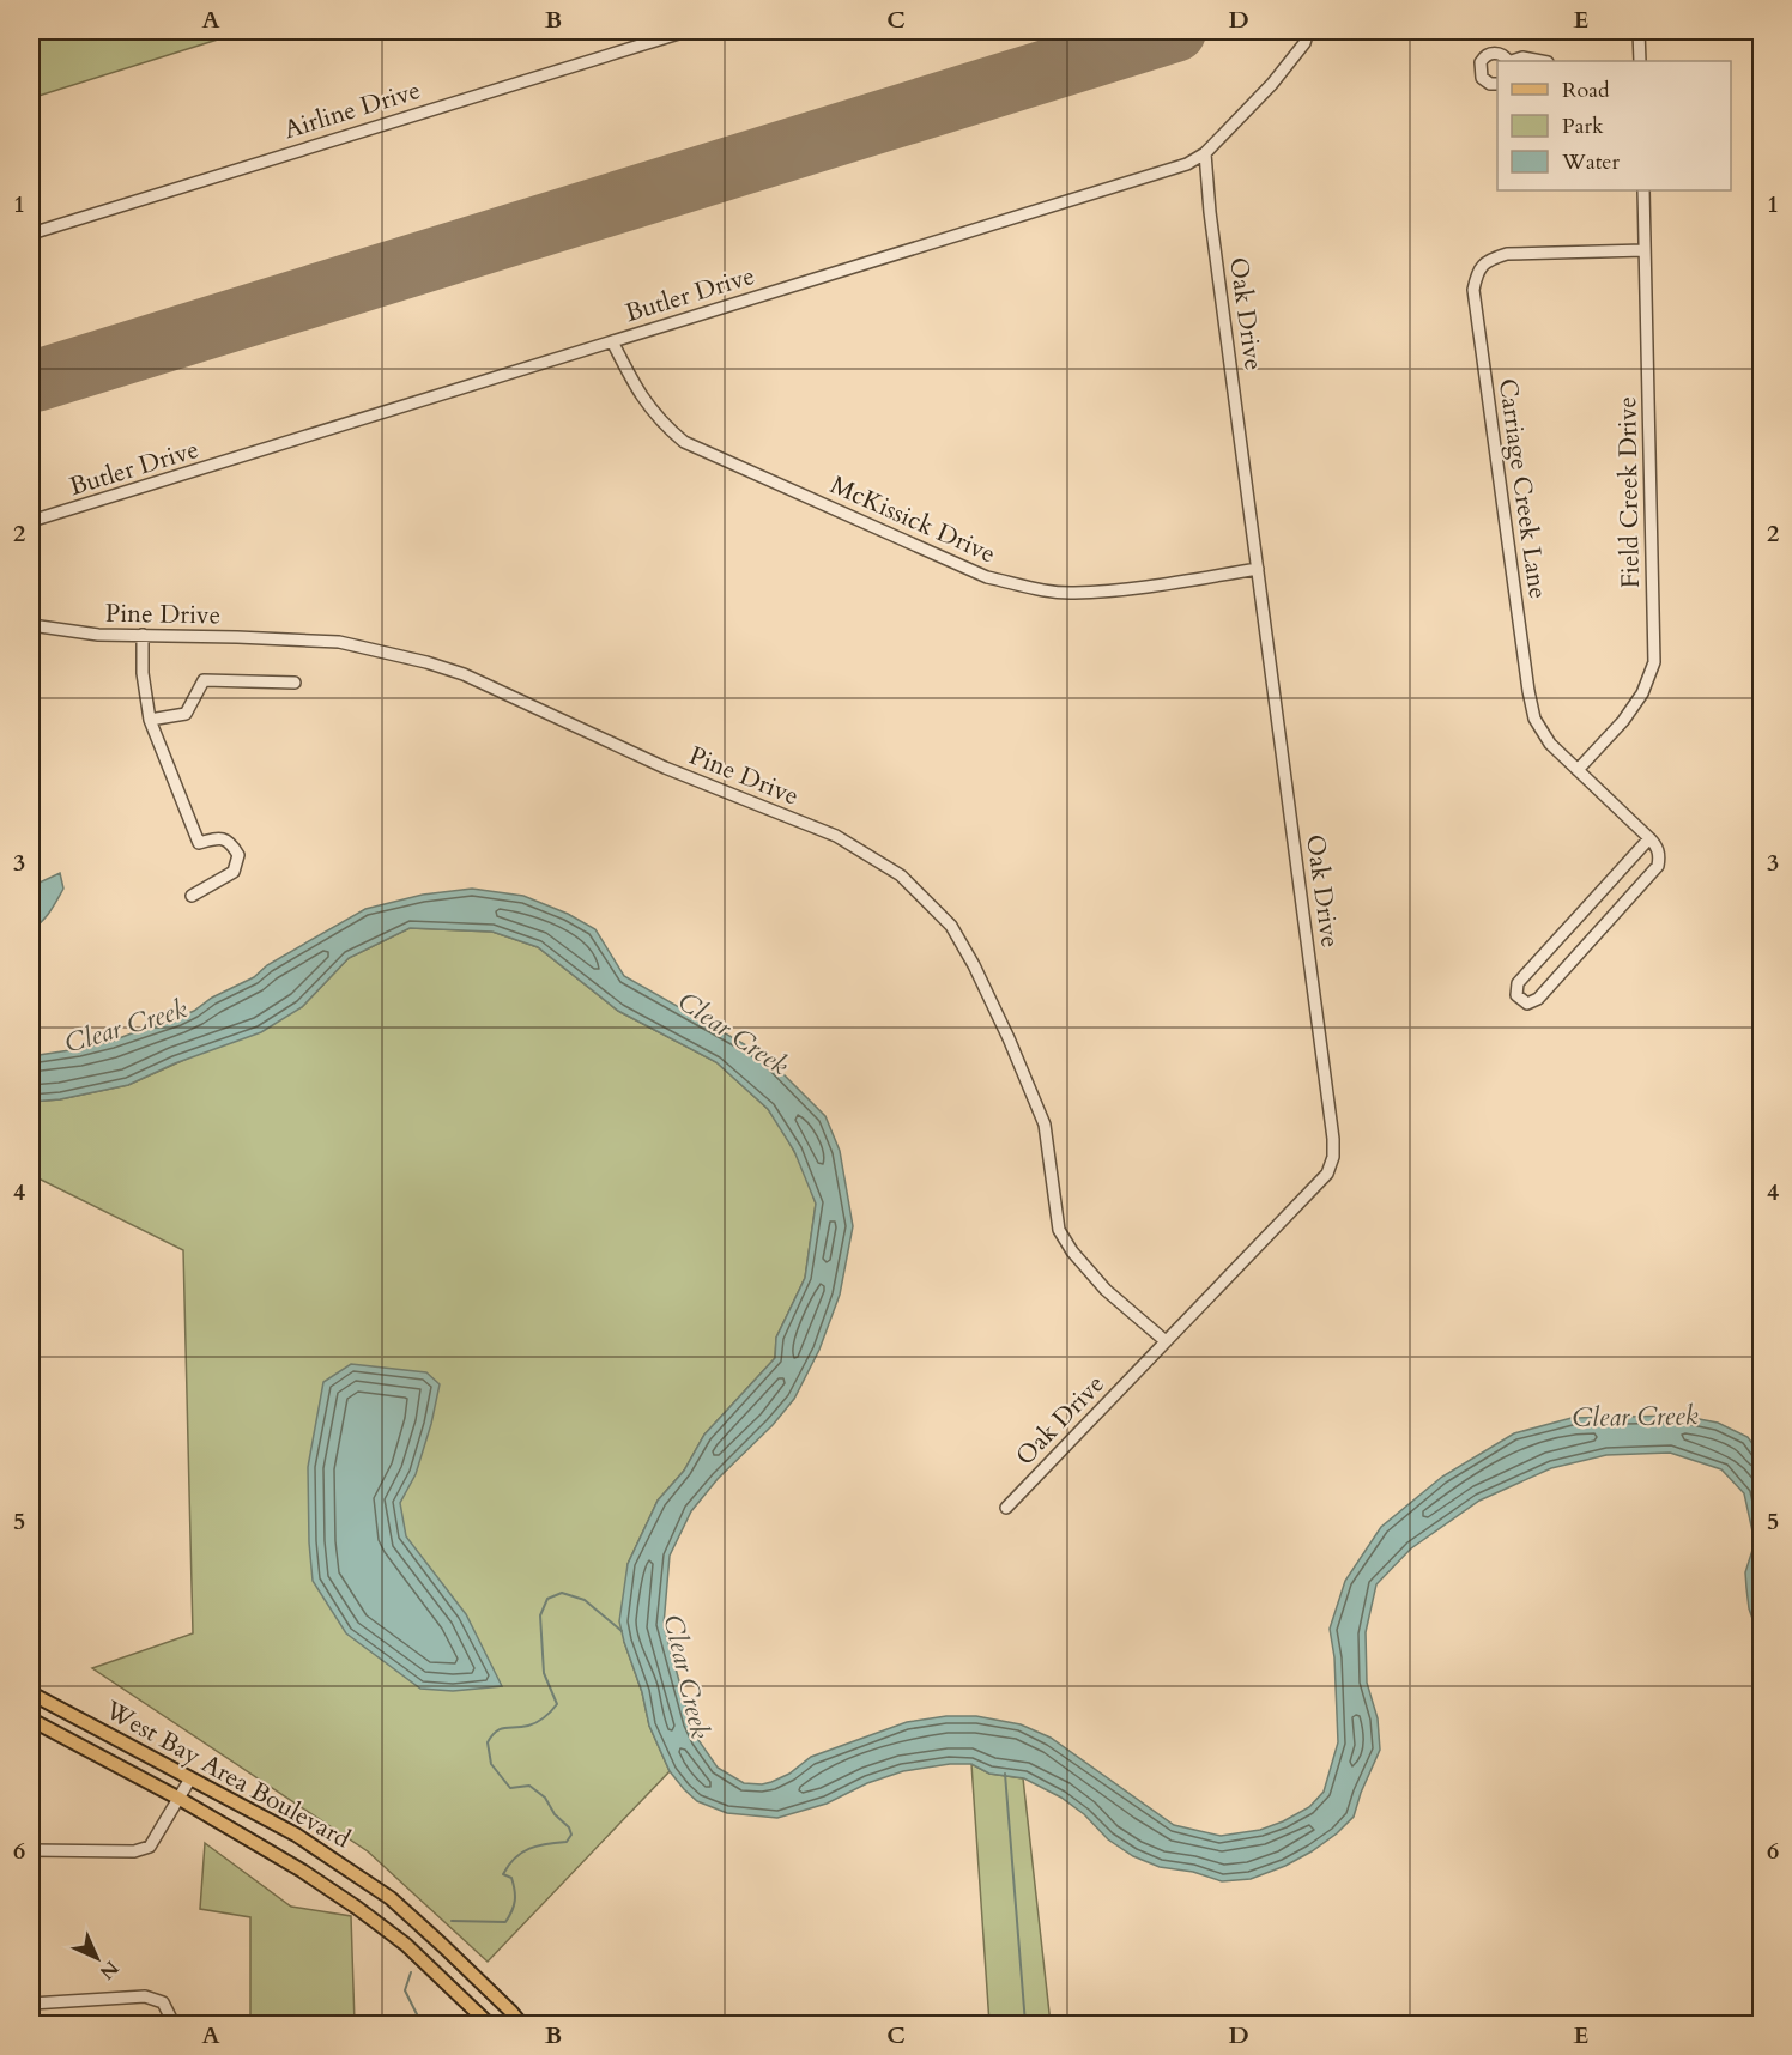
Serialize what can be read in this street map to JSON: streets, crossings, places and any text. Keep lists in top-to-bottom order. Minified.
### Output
{"streets":{"main road":["West Bay Area Boulevard"],"street":["Airline Drive","Butler Drive","Oak Drive","Carriage Creek Lane","Field Creek Drive","McKissick Drive","Pine Drive"]},"crossings":[["Butler Drive","Oak Drive"],["Butler Drive","McKissick Drive"],["Oak Drive","McKissick Drive"],["Oak Drive","Pine Drive"],["Carriage Creek Lane","Field Creek Drive"]],"water":["Clear Creek"],"legend":["Road","Park","Water"],"north":"bottom right","grid":{"columns":["A","B","C","D","E"],"rows":["1","2","3","4","5","6"]}}
